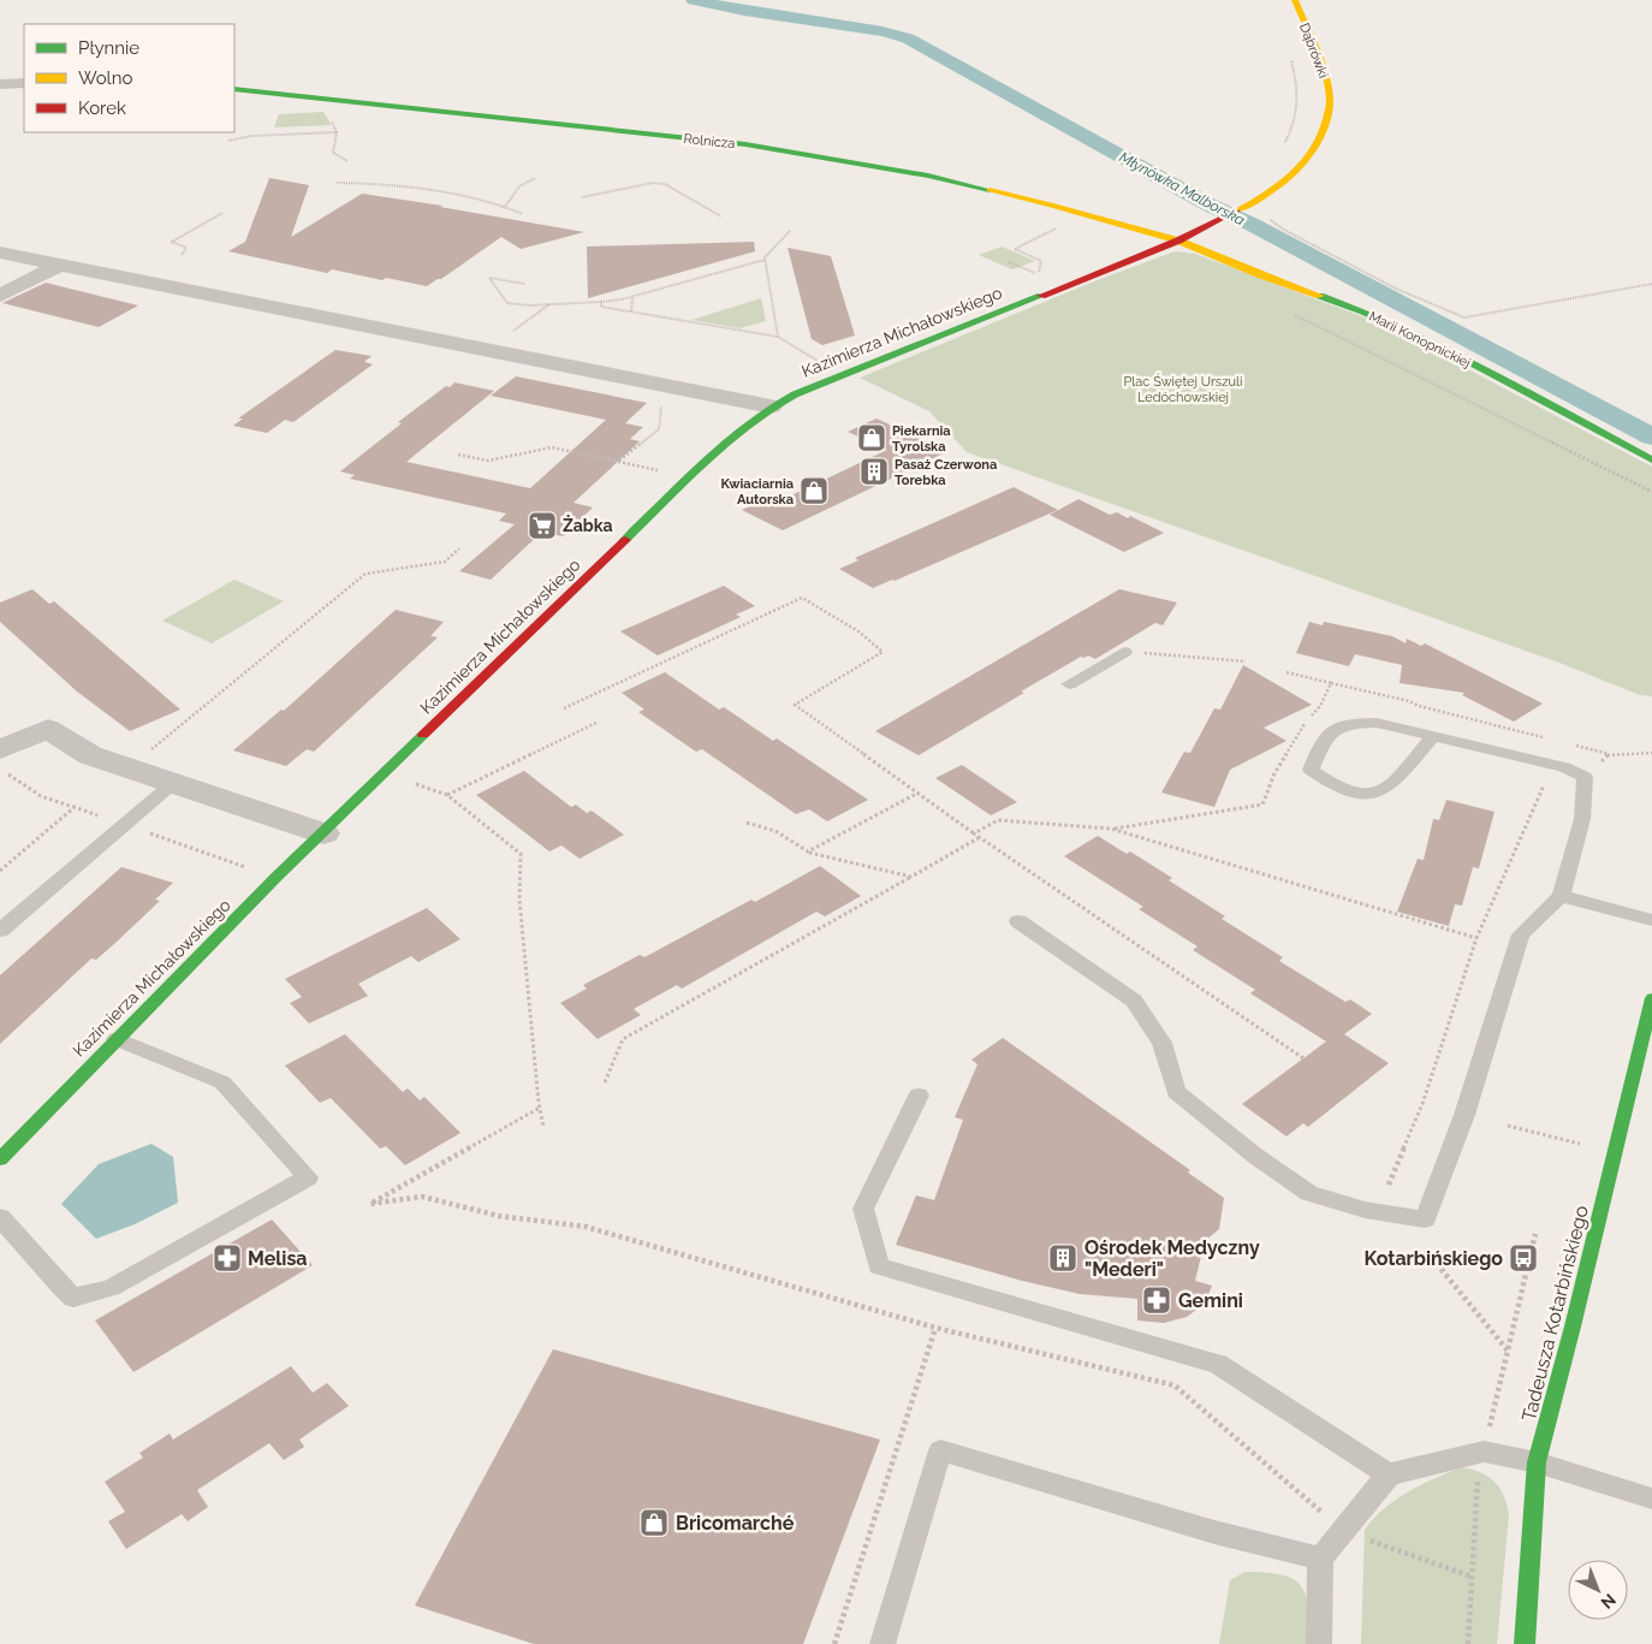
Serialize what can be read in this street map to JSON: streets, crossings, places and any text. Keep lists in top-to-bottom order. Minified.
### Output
{"streets":{"street":["Dąbrówki","Rolnicza","Kazimierza Michałowskiego","Marii Konopnickiej","Tadeusza Kotarbińskiego"]},"crossings":[["Dąbrówki","Rolnicza"],["Dąbrówki","Kazimierza Michałowskiego"],["Dąbrówki","Marii Konopnickiej"],["Rolnicza","Kazimierza Michałowskiego"],["Rolnicza","Marii Konopnickiej"],["Kazimierza Michałowskiego","Marii Konopnickiej"]],"water":["Młynówka Malborska"],"parks":["Plac Świętej Urszuli Ledóchowskiej"],"places":{"shop":["Piekarnia Tyrolska","Kwiaciarnia Autorska","Bricomarché"],"building":["Pasaż Czerwona Torebka","Ośrodek Medyczny \"Mederi\""],"supermarket":["Żabka"],"pharmacy":["Melisa","Gemini"],"bus stop":["Kotarbińskiego"]},"legend":["Płynnie","Wolno","Korek"],"north":"bottom right"}
